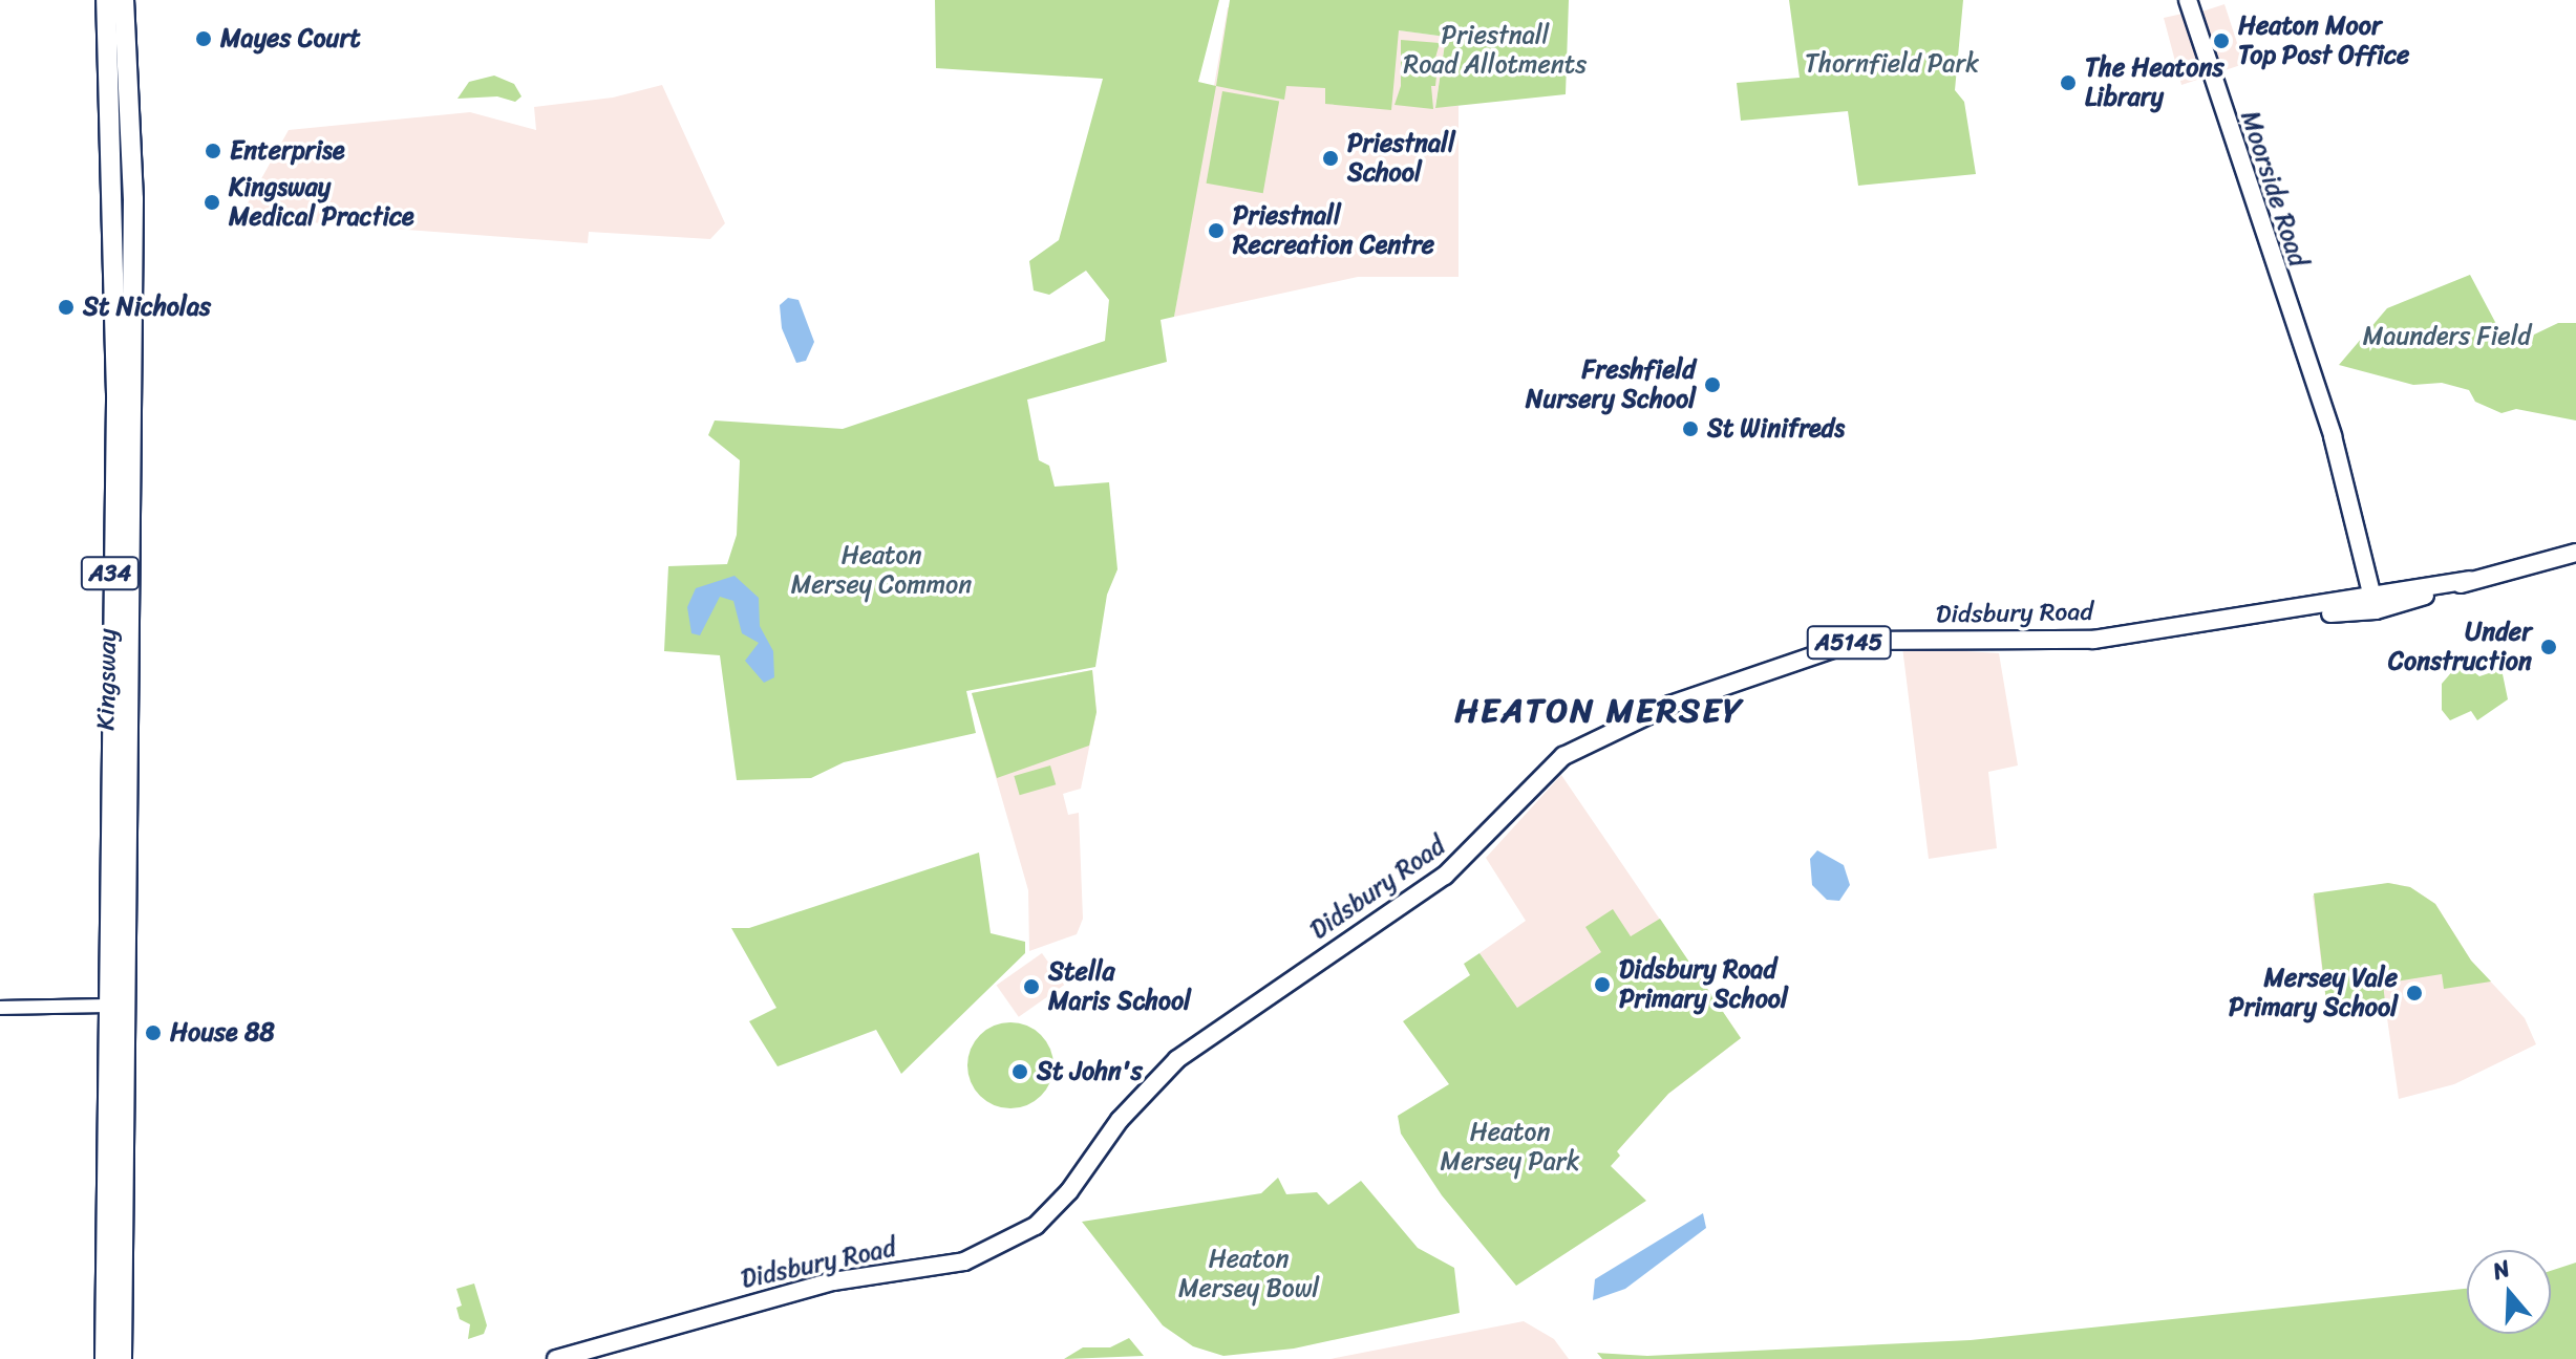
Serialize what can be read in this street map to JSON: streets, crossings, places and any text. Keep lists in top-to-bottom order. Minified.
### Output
{"streets":{"highway":["A34","Kingsway"],"main road":["Moorside Road","Didsbury Road","A5145"]},"crossings":[["Moorside Road","Didsbury Road"]],"districts":["HEATON MERSEY"],"parks":["Priestnall Road Allotments","Thornfield Park","Maunders Field","Heaton Mersey Common","Heaton Mersey Park","Heaton Mersey Bowl"],"places":["Mayes Court","Heaton Moor Top Post Office","The Heatons Library","Enterprise","Priestnall School","Kingsway Medical Practice","Priestnall Recreation Centre","St Nicholas","Freshfield Nursery School","St Winifreds","Under Construction","Didsbury Road Primary School","Stella Maris School","Mersey Vale Primary School","House 88","St John's"],"north":"top"}
